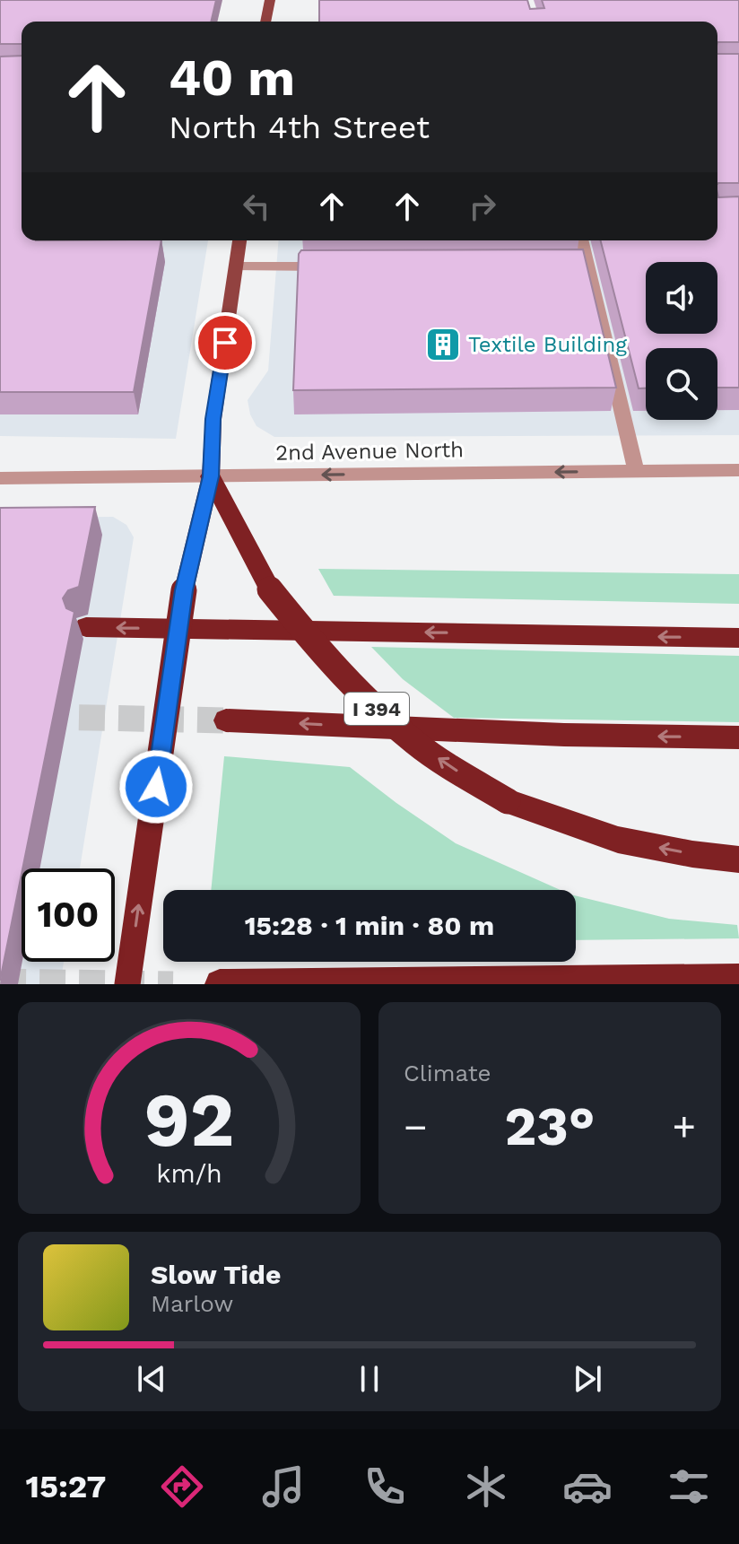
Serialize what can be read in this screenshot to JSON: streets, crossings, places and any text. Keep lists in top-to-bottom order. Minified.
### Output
{"streets":{"highway":["I 394"],"street":["2nd Avenue North"]},"crossings":[["2nd Avenue North","I 394"]],"one_way":["2nd Avenue North"],"places":{"building":["Textile Building"]},"page":{"turn":["40 m","North 4th Street"],"limit":"100","trip":"15:28 · 1 min · 80 m","tile":"Climate","heat":["−","23°","+"],"song":["Slow Tide","Marlow"],"tabs":"15:27","gauge":["92","km/h"]}}
